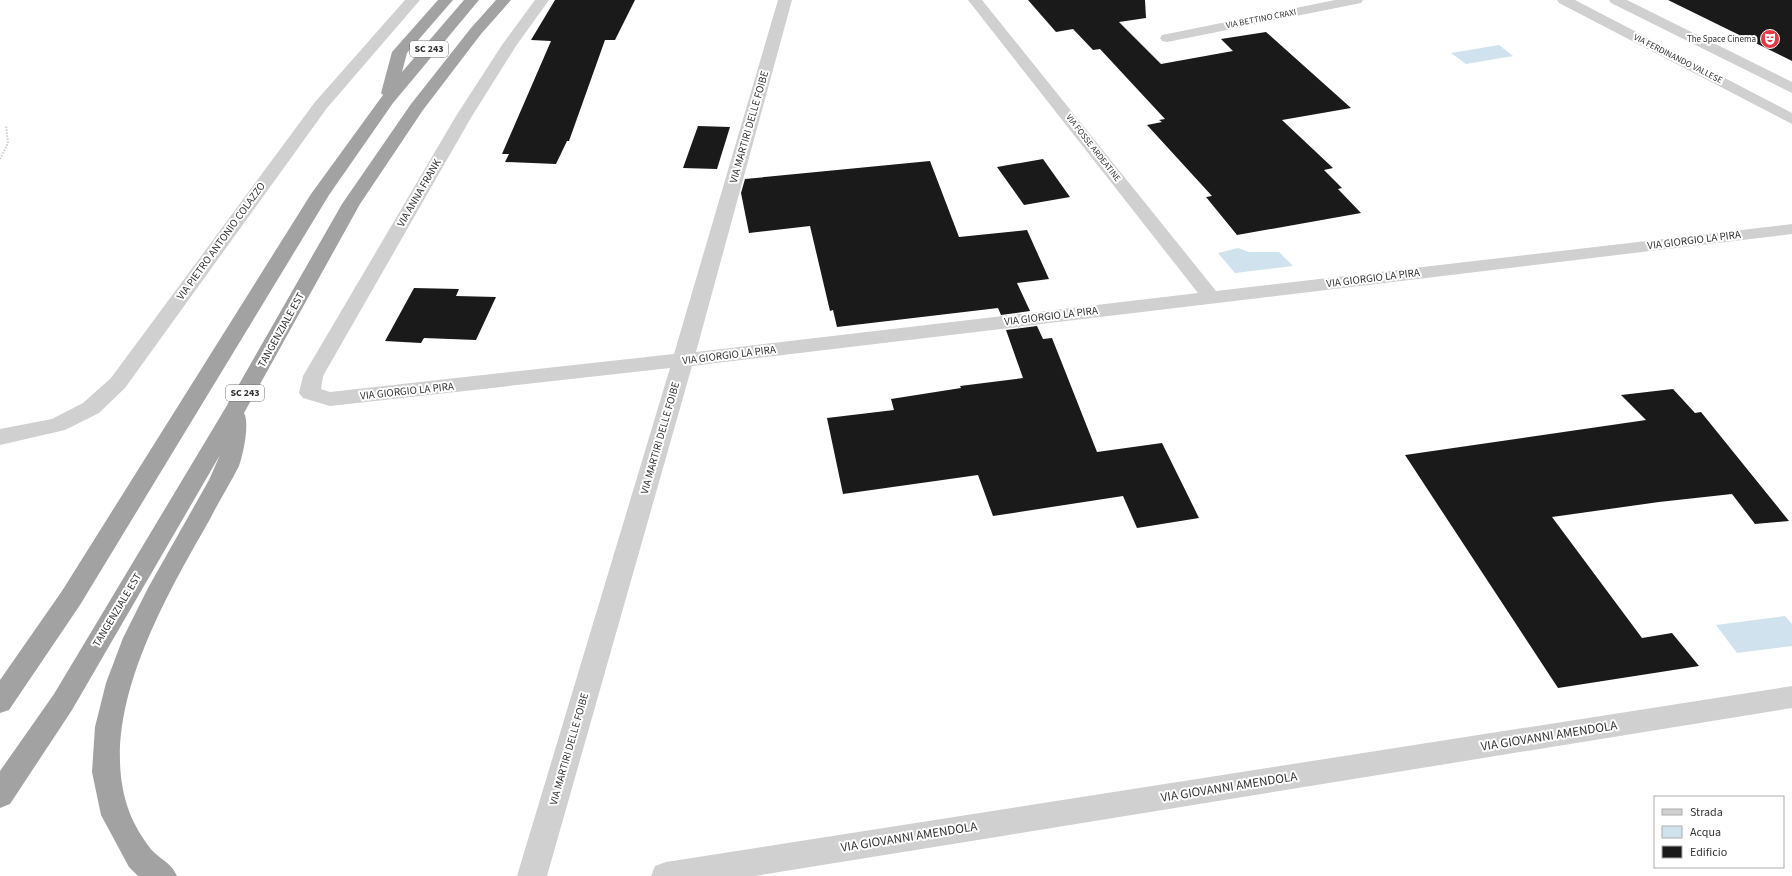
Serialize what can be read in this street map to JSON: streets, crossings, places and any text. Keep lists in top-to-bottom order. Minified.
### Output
{"streets":{"highway":["SC 243","TANGENZIALE EST"],"street":["VIA BETTINO CRAXI","VIA FERDINANDO VALLESE","VIA MARTIRI DELLE FOIBE","VIA FOSSE ARDEATINE","VIA ANNA FRANK","VIA GIORGIO LA PIRA","VIA PIETRO ANTONIO COLAZZO","VIA GIOVANNI AMENDOLA"]},"crossings":[["VIA MARTIRI DELLE FOIBE","VIA GIORGIO LA PIRA"],["VIA FOSSE ARDEATINE","VIA GIORGIO LA PIRA"],["VIA ANNA FRANK","VIA GIORGIO LA PIRA"]],"places":{"theatre":["The Space Cinema"]},"legend":["Strada","Acqua","Edificio"]}
